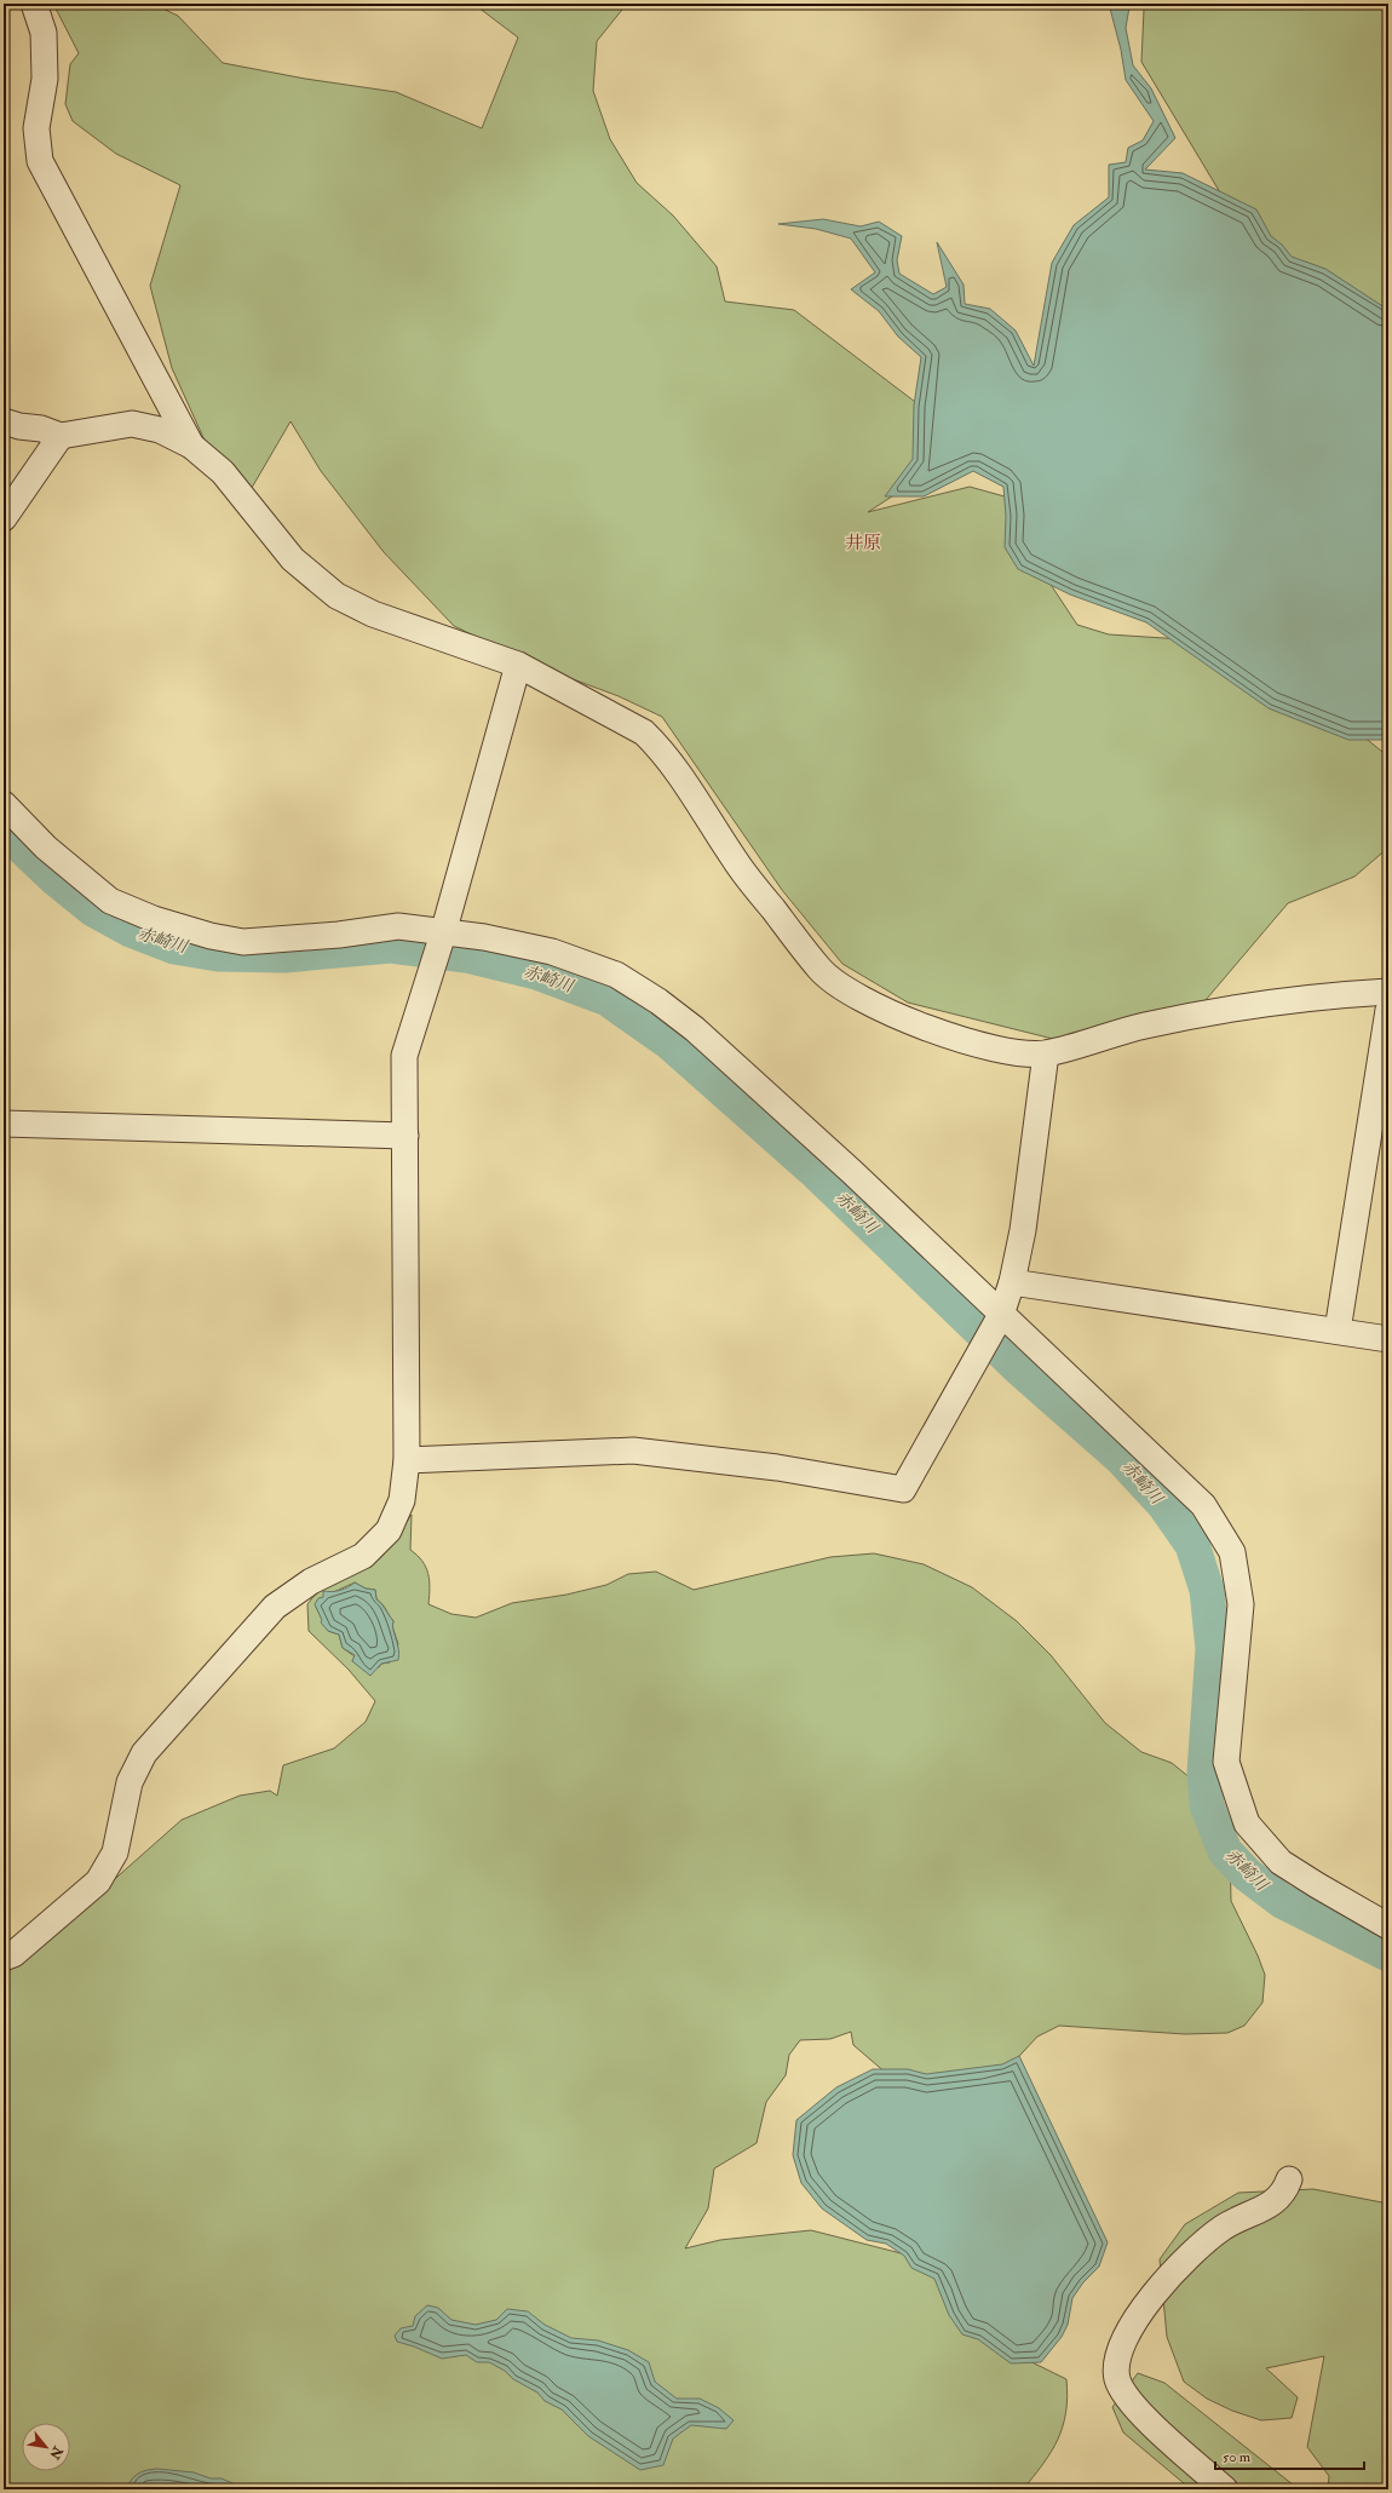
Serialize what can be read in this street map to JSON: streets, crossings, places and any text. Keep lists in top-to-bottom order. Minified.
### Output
{"districts":["井原"],"water":["赤崎川"],"scale_bar":"50 m","north":"bottom right"}
